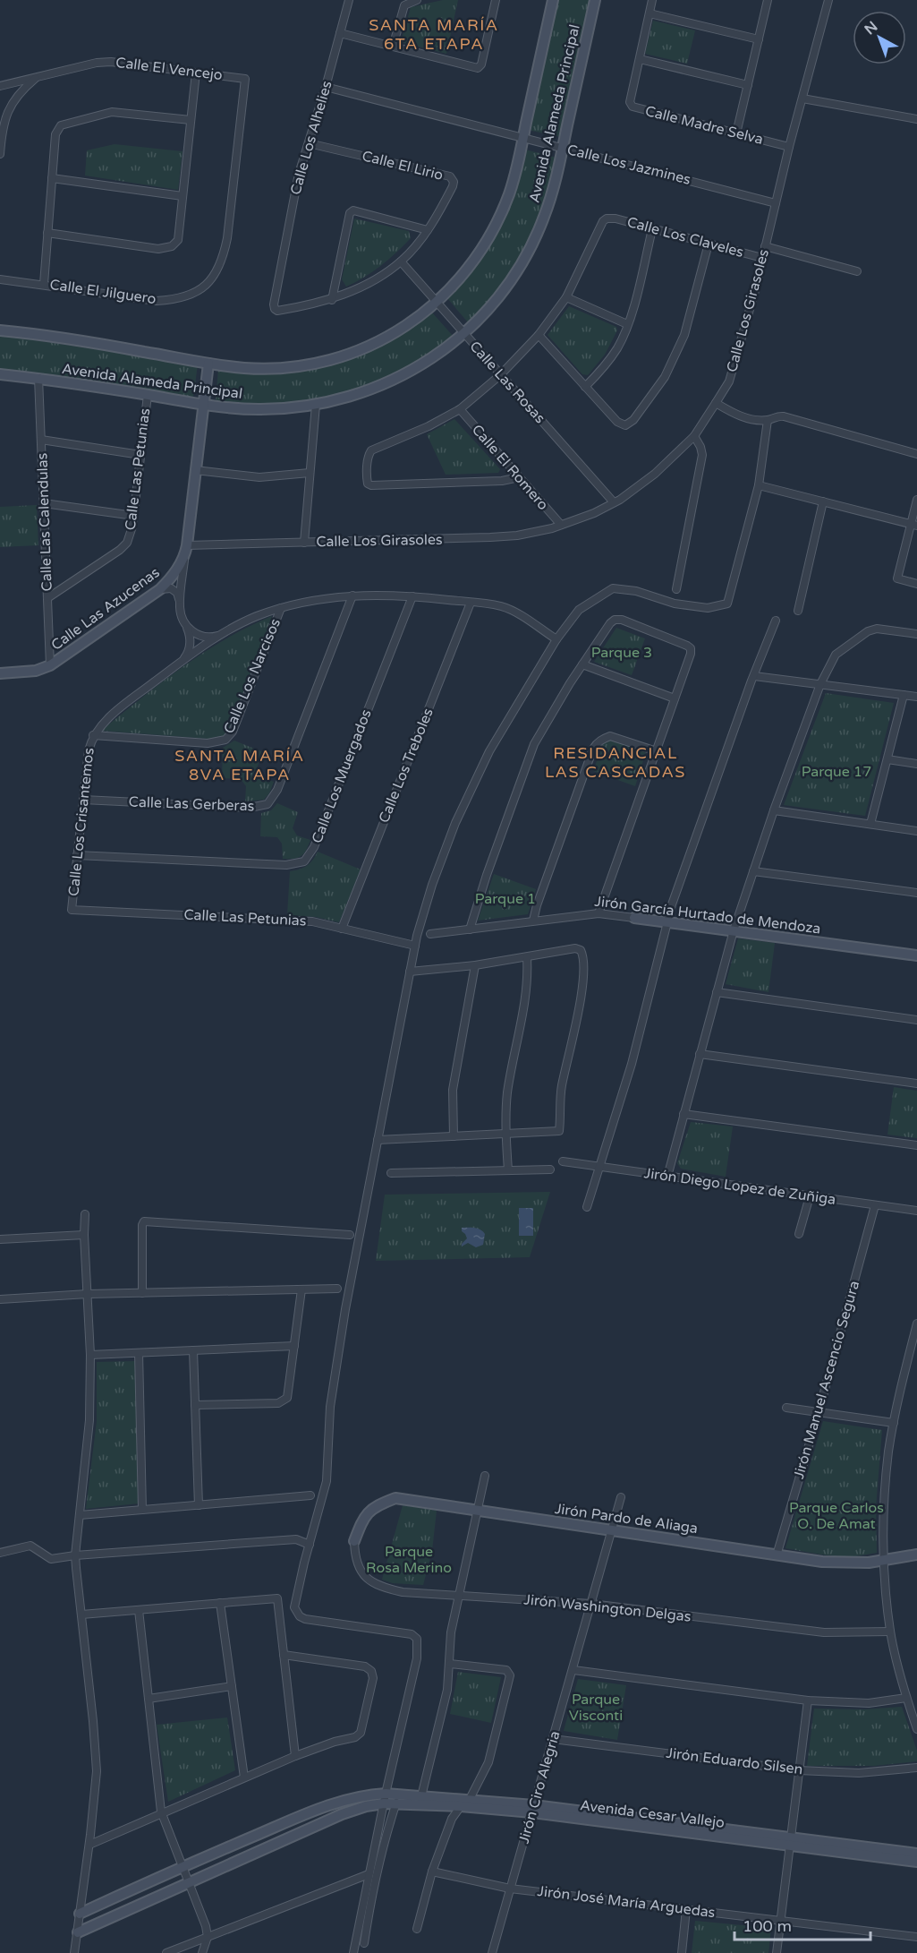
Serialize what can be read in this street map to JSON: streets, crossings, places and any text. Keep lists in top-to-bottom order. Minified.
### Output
{"streets":{"street":["Calle El Vencejo","Avenida Alameda Principal","Calle Madre Selva","Calle Los Alhelies","Calle Los Jazmines","Calle El Lirio","Calle Los Claveles","Calle El Jilguero","Calle Los Girasoles","Calle Las Rosas","Calle El Romero","Calle Las Petunias","Calle Las Calendulas","Calle Las Azucenas","Calle Los Narcisos","Calle Los Treboles","Calle Los Muergados","Calle Las Gerberas","Calle Los Crisantemos","Jirón García Hurtado de Mendoza","Jirón Diego Lopez de Zuñiga","Jirón Manuel Ascencio Segura","Jirón Pardo de Aliaga","Jirón Washington Delgas","Jirón Eduardo Silsen","Jirón Ciro Alegria","Avenida Cesar Vallejo","Jirón José María Arguedas"]},"crossings":[["Calle El Vencejo","Calle El Jilguero"],["Avenida Alameda Principal","Calle Los Jazmines"],["Avenida Alameda Principal","Calle Las Rosas"],["Avenida Alameda Principal","Calle Las Petunias"],["Avenida Alameda Principal","Calle Las Calendulas"],["Avenida Alameda Principal","Calle Las Azucenas"],["Calle Madre Selva","Calle Los Girasoles"],["Calle Los Alhelies","Calle Los Jazmines"],["Calle Los Alhelies","Calle El Lirio"],["Calle Los Jazmines","Calle Los Girasoles"],["Calle El Lirio","Calle Las Rosas"],["Calle Los Claveles","Calle Los Girasoles"],["Calle Los Claveles","Calle Las Rosas"],["Calle Los Claveles","Calle El Romero"],["Calle Los Girasoles","Calle Las Rosas"],["Calle Los Girasoles","Calle El Romero"],["Calle Los Girasoles","Calle Las Azucenas"],["Calle Las Petunias","Calle Las Calendulas"],["Calle Las Petunias","Calle Los Treboles"],["Calle Las Petunias","Calle Los Crisantemos"],["Calle Las Calendulas","Calle Las Azucenas"],["Calle Los Narcisos","Calle Los Crisantemos"],["Calle Los Treboles","Calle Los Crisantemos"],["Calle Los Muergados","Calle Los Crisantemos"],["Calle Las Gerberas","Calle Los Crisantemos"],["Jirón Diego Lopez de Zuñiga","Jirón Manuel Ascencio Segura"],["Jirón Manuel Ascencio Segura","Jirón Pardo de Aliaga"],["Jirón Pardo de Aliaga","Jirón Washington Delgas"],["Jirón Pardo de Aliaga","Jirón Ciro Alegria"],["Jirón Washington Delgas","Jirón Ciro Alegria"],["Jirón Eduardo Silsen","Jirón Ciro Alegria"],["Jirón Ciro Alegria","Avenida Cesar Vallejo"],["Jirón Ciro Alegria","Jirón José María Arguedas"]],"districts":["SANTA MARÍA 6TA ETAPA","RESIDANCIAL LAS CASCADAS","SANTA MARÍA 8VA ETAPA"],"parks":["Parque 3","Parque 17","Parque 1","Parque Carlos O. De Amat","Parque Rosa Merino","Parque Visconti"],"scale_bar":"100 m","north":"top left"}
